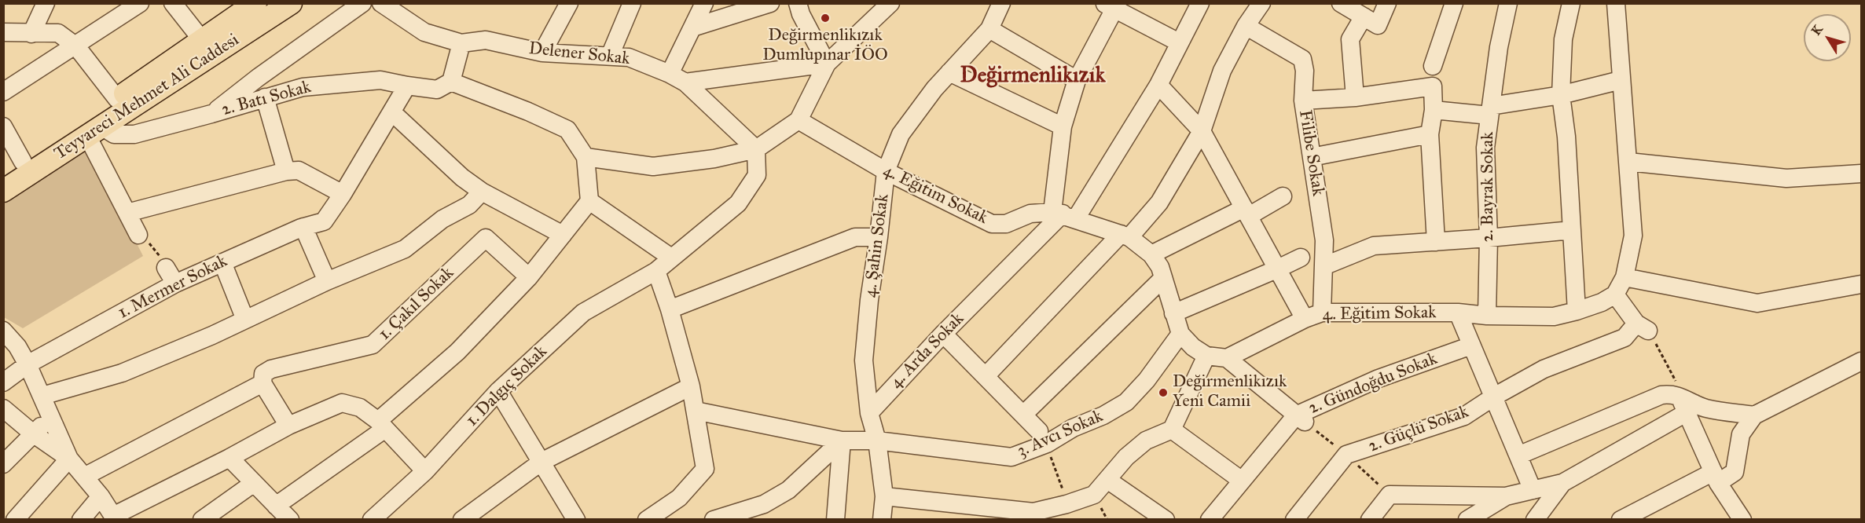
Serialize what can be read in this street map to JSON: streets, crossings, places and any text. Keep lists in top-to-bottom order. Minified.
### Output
{"streets":{"main road":["Teyyareci Mehmet Ali Caddesi"],"street":["Delener Sokak","2. Batı Sokak","Filibe Sokak","2. Bayrak Sokak","4. Eğitim Sokak","4. Şahin Sokak","1. Mermer Sokak","1. Çakıl Sokak","4. Arda Sokak","2. Gündoğdu Sokak","1. Dalgıç Sokak","2. Güçlü Sokak","3. Avcı Sokak"]},"crossings":[["Delener Sokak","1. Dalgıç Sokak"],["Teyyareci Mehmet Ali Caddesi","2. Batı Sokak"],["Filibe Sokak","4. Eğitim Sokak"],["2. Bayrak Sokak","4. Eğitim Sokak"],["4. Eğitim Sokak","4. Şahin Sokak"],["4. Eğitim Sokak","4. Arda Sokak"],["4. Eğitim Sokak","3. Avcı Sokak"],["4. Şahin Sokak","4. Arda Sokak"]],"districts":["Değirmenlikızık"],"places":["Değirmenlikızık Dumlupınar İÖO","Değirmenlikızık Yeni Camii"],"north":"top left"}
